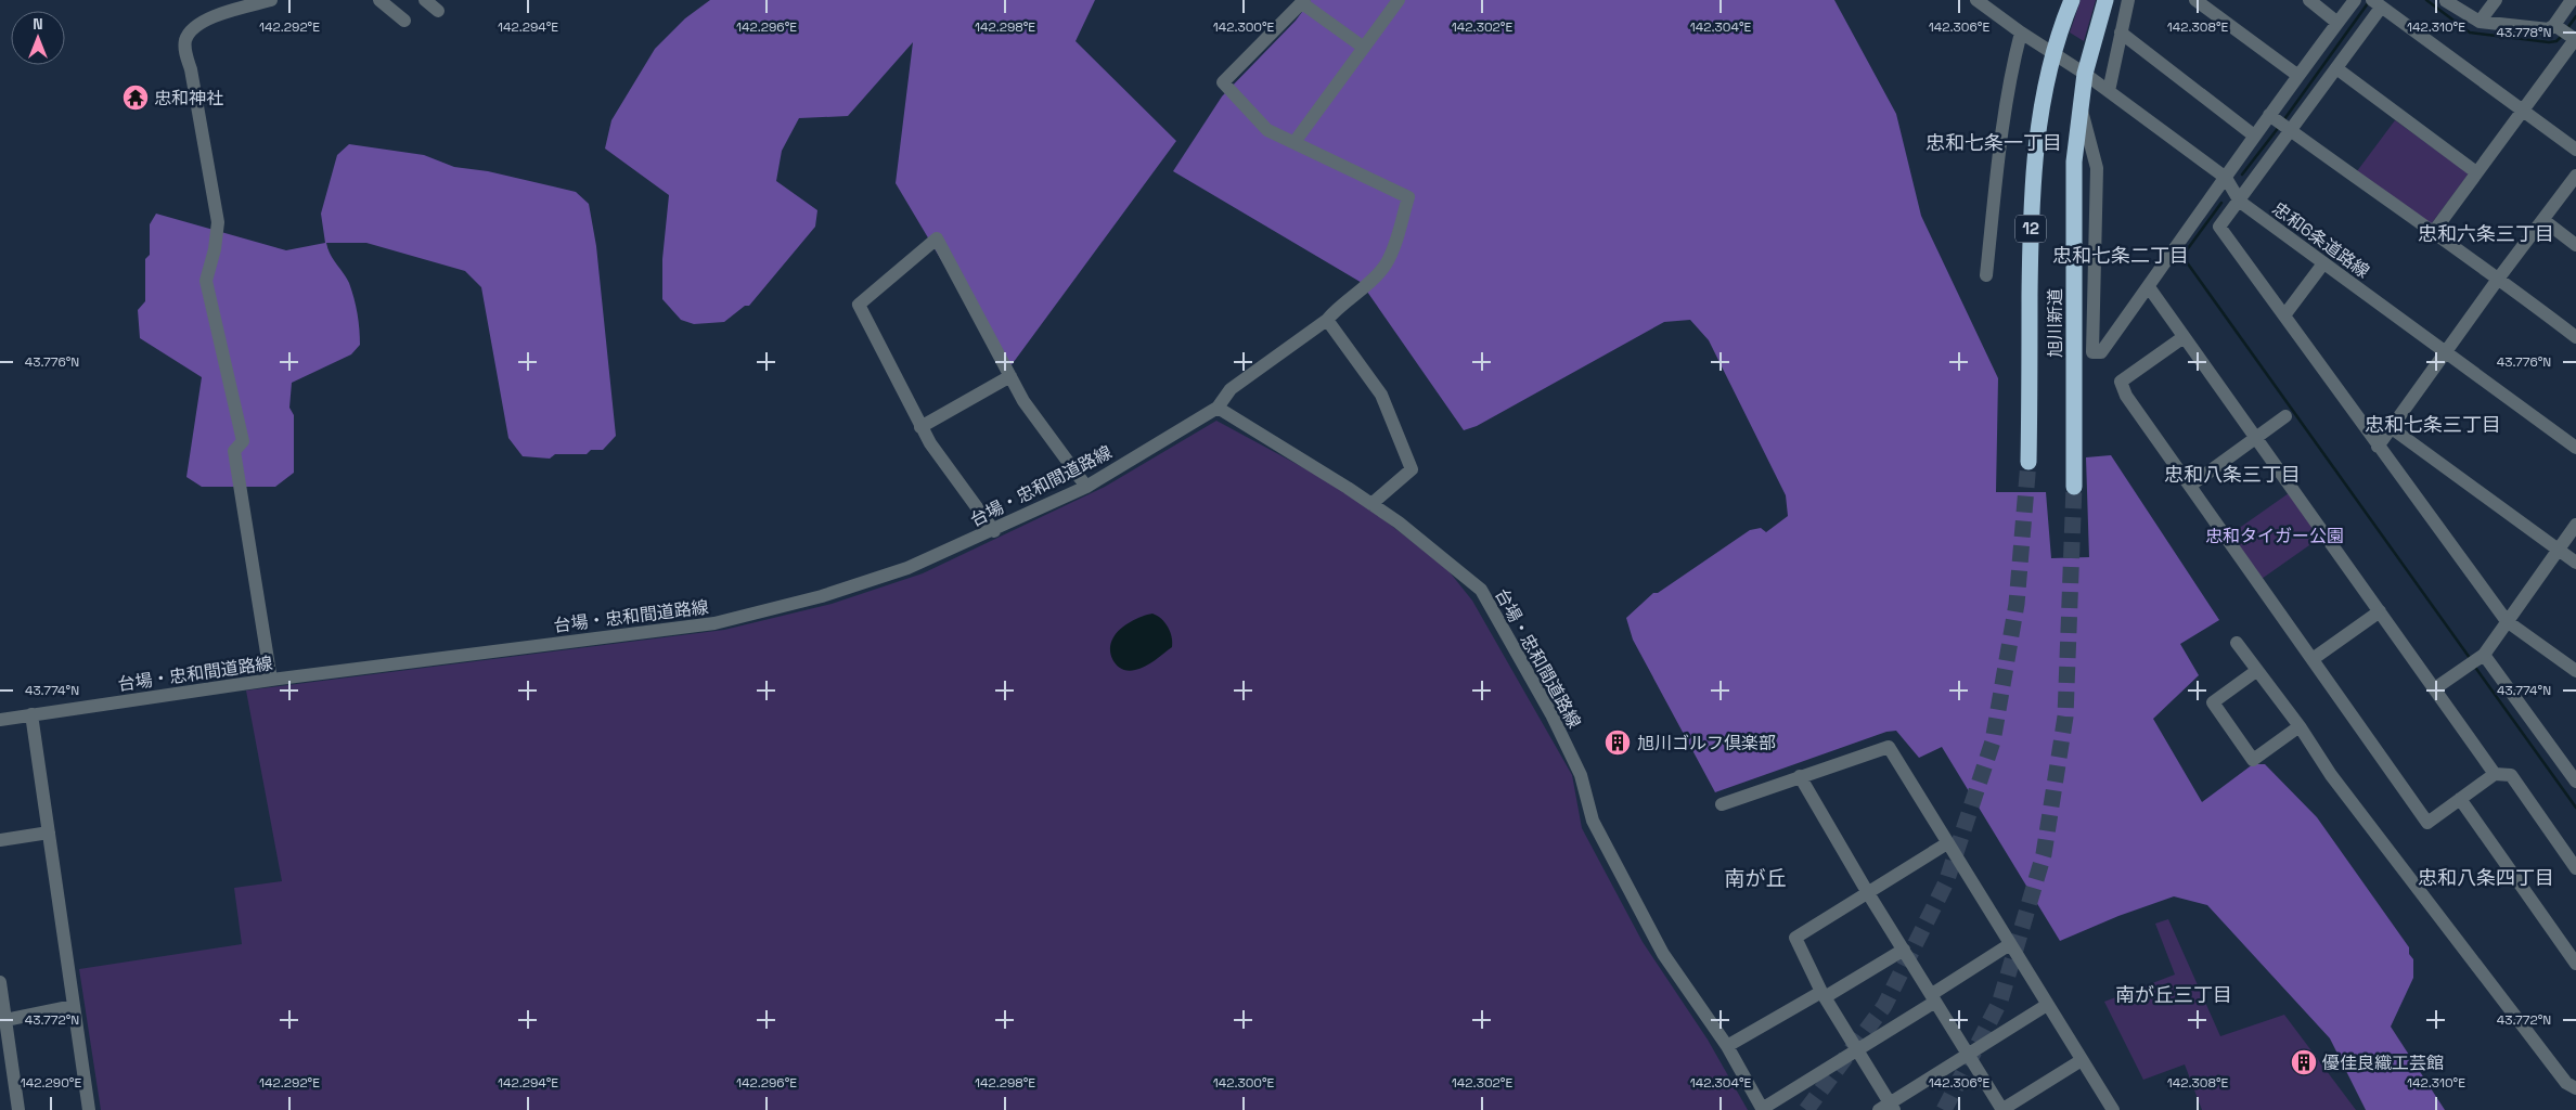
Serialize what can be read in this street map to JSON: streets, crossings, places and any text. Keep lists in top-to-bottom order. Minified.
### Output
{"streets":{"highway":["12","旭川新道"],"street":["忠和6条道路線","台場・忠和間道路線"]},"crossings":[["忠和6条道路線","旭川新道"]],"districts":["忠和七条一丁目","忠和六条三丁目","忠和七条二丁目","忠和七条三丁目","忠和八条三丁目","南が丘","忠和八条四丁目","南が丘三丁目"],"parks":["忠和タイガー公園"],"places":{"temple":["忠和神社"],"building":["旭川ゴルフ倶楽部","優佳良織工芸館"]},"north":"top","coordinates":["142.292°E","142.294°E","142.296°E","142.298°E","142.300°E","142.302°E","142.304°E","142.306°E","142.308°E","142.310°E","43.778°N","43.776°N","43.774°N","43.772°N","142.290°E"]}
